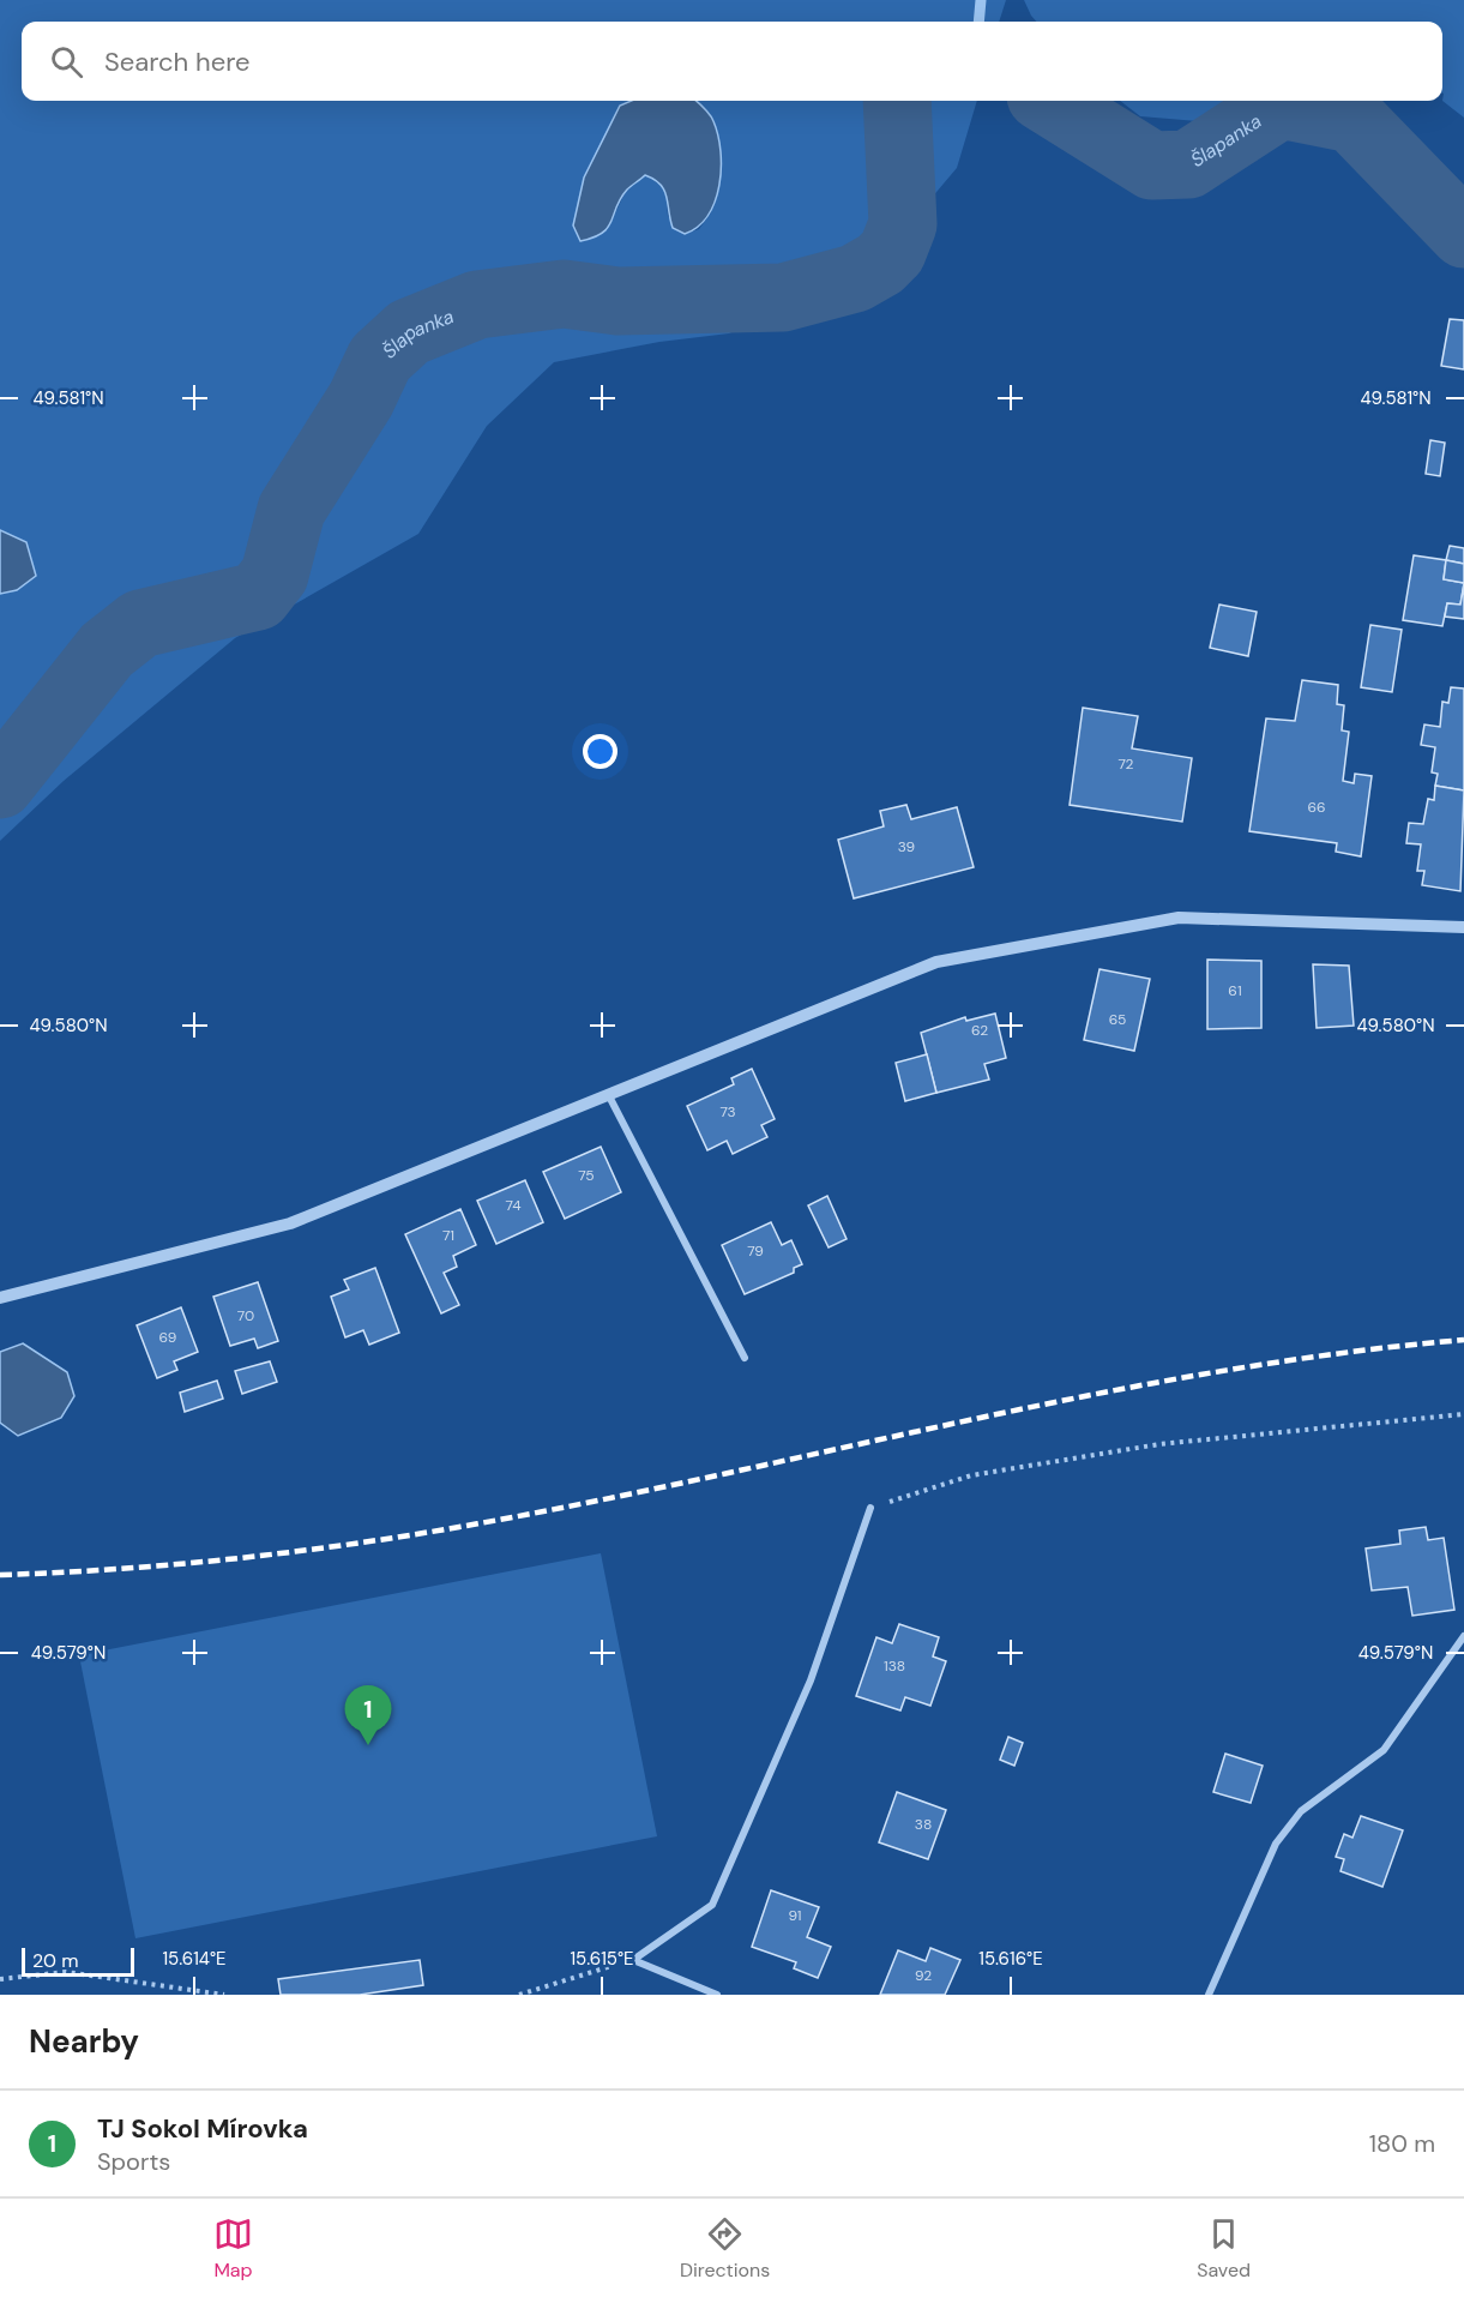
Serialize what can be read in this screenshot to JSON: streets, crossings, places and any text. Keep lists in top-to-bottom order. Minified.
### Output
{"water":["Šlapanka"],"house_numbers":["72","66","39","61","65","62","73","75","74","71","79","70","69","138","38","91","92"],"scale_bar":"20 m","page":{"search":"Search here","pins":"1","scale":"20 m","heading":"Nearby","list":[{"mark":"1","name":"TJ Sokol Mírovka","note":"Sports","value":"180 m"}],"nav":["Map","Directions","Saved"]},"coordinates":["49.581°N","49.580°N","49.579°N","15.614°E","15.615°E","15.616°E"]}
